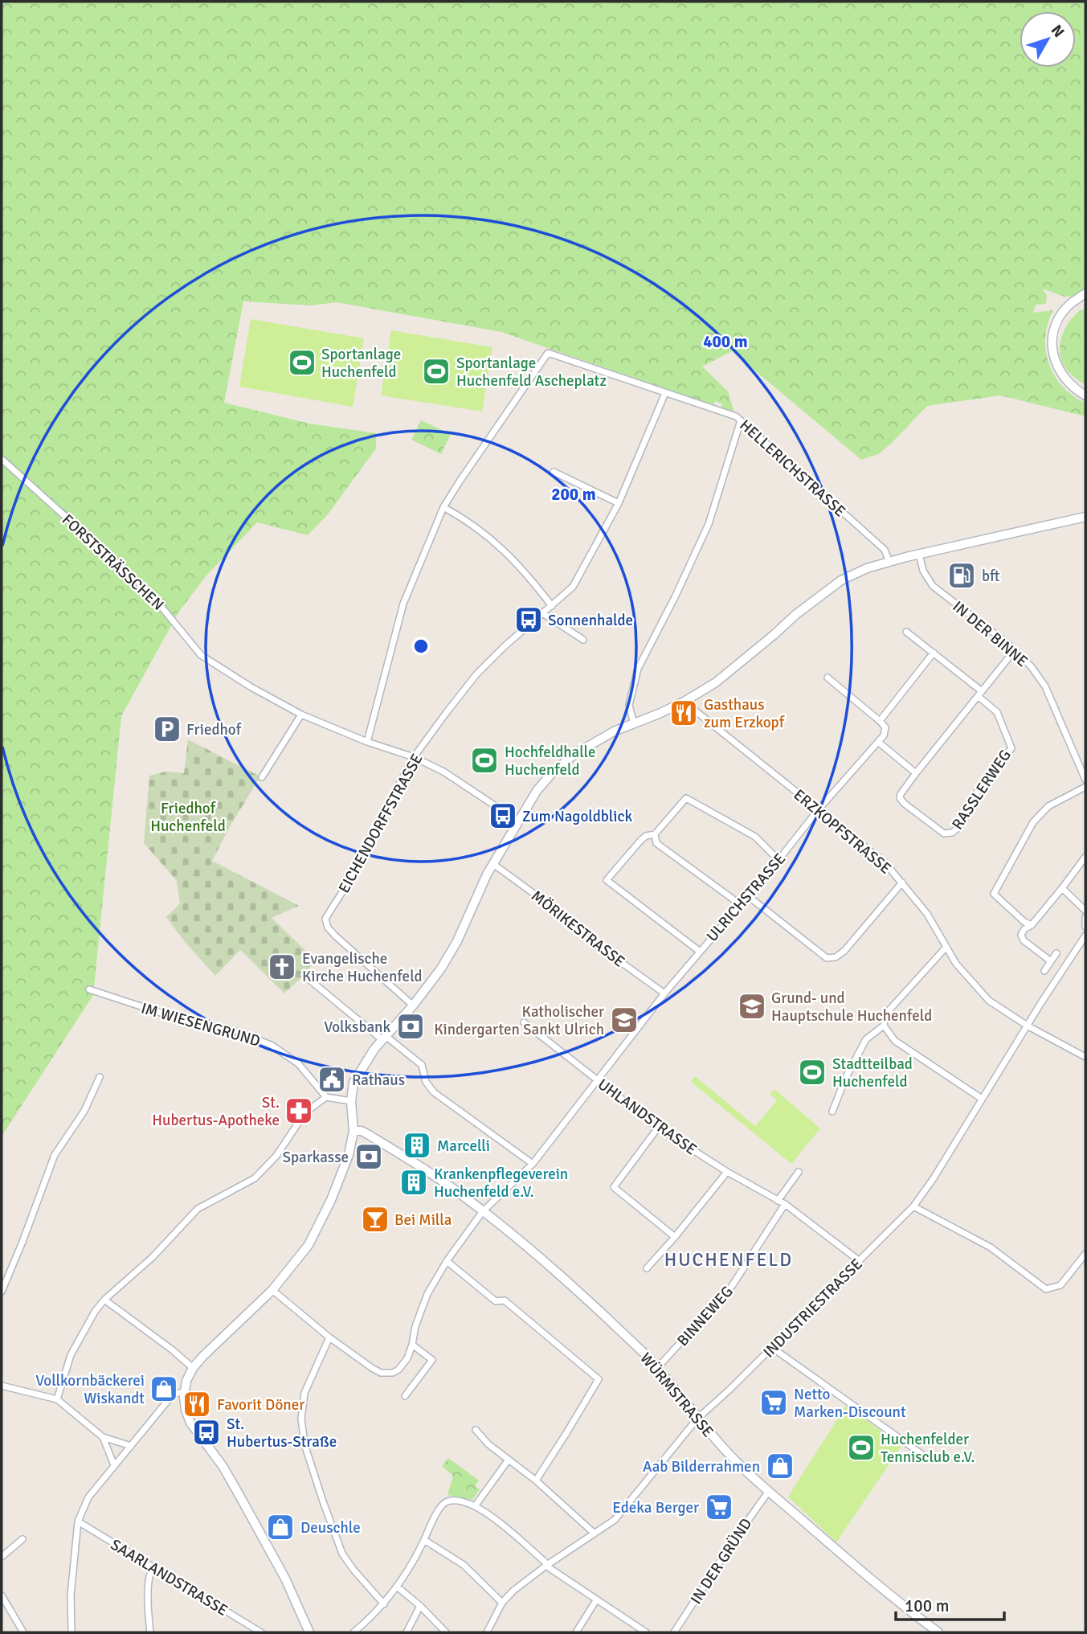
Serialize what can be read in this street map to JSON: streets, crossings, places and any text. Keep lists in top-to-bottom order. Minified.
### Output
{"streets":{"main road":["WÜRMSTRASSE"],"street":["HELLERICHSTRASSE","FORSTSTRÄSSCHEN","IN DER BINNE","RASSLERWEG","EICHENDORFFSTRASSE","ERZKOPFSTRASSE","ULRICHSTRASSE","MÖRIKESTRASSE","IM WIESENGRUND","UHLANDSTRASSE","INDUSTRIESTRASSE","BINNEWEG","IN DER GRÜND","SAARLANDSTRASSE"]},"crossings":[["HELLERICHSTRASSE","EICHENDORFFSTRASSE"],["ERZKOPFSTRASSE","ULRICHSTRASSE"],["ERZKOPFSTRASSE","INDUSTRIESTRASSE"],["ULRICHSTRASSE","MÖRIKESTRASSE"],["ULRICHSTRASSE","UHLANDSTRASSE"],["ULRICHSTRASSE","WÜRMSTRASSE"],["UHLANDSTRASSE","INDUSTRIESTRASSE"],["UHLANDSTRASSE","BINNEWEG"],["INDUSTRIESTRASSE","WÜRMSTRASSE"],["BINNEWEG","WÜRMSTRASSE"],["WÜRMSTRASSE","IN DER GRÜND"]],"districts":["HUCHENFELD"],"parks":["Friedhof Huchenfeld"],"places":{"sports":["Sportanlage Huchenfeld","Sportanlage Huchenfeld Ascheplatz","Hochfeldhalle Huchenfeld","Stadtteilbad Huchenfeld","Huchenfelder Tennisclub e.V."],"fuel station":["bft"],"bus stop":["Sonnenhalde","Zum Nagoldblick","St. Hubertus-Straße"],"restaurant":["Gasthaus zum Erzkopf","Favorit Döner"],"parking":["Friedhof"],"church":["Evangelische Kirche Huchenfeld"],"school or university":["Grund- und Hauptschule Huchenfeld","Katholischer Kindergarten Sankt Ulrich"],"bank":["Volksbank","Sparkasse"],"public building":["Rathaus"],"pharmacy":["St. Hubertus-Apotheke"],"building":["Marcelli","Krankenpflegeverein Huchenfeld e.V."],"bar":["Bei Milla"],"shop":["Vollkornbäckerei Wiskandt","Aab Bilderrahmen","Deuschle"],"supermarket":["Netto Marken-Discount","Edeka Berger"]},"scale_bar":"100 m","north":"top right","rings":["400 m","200 m"]}
